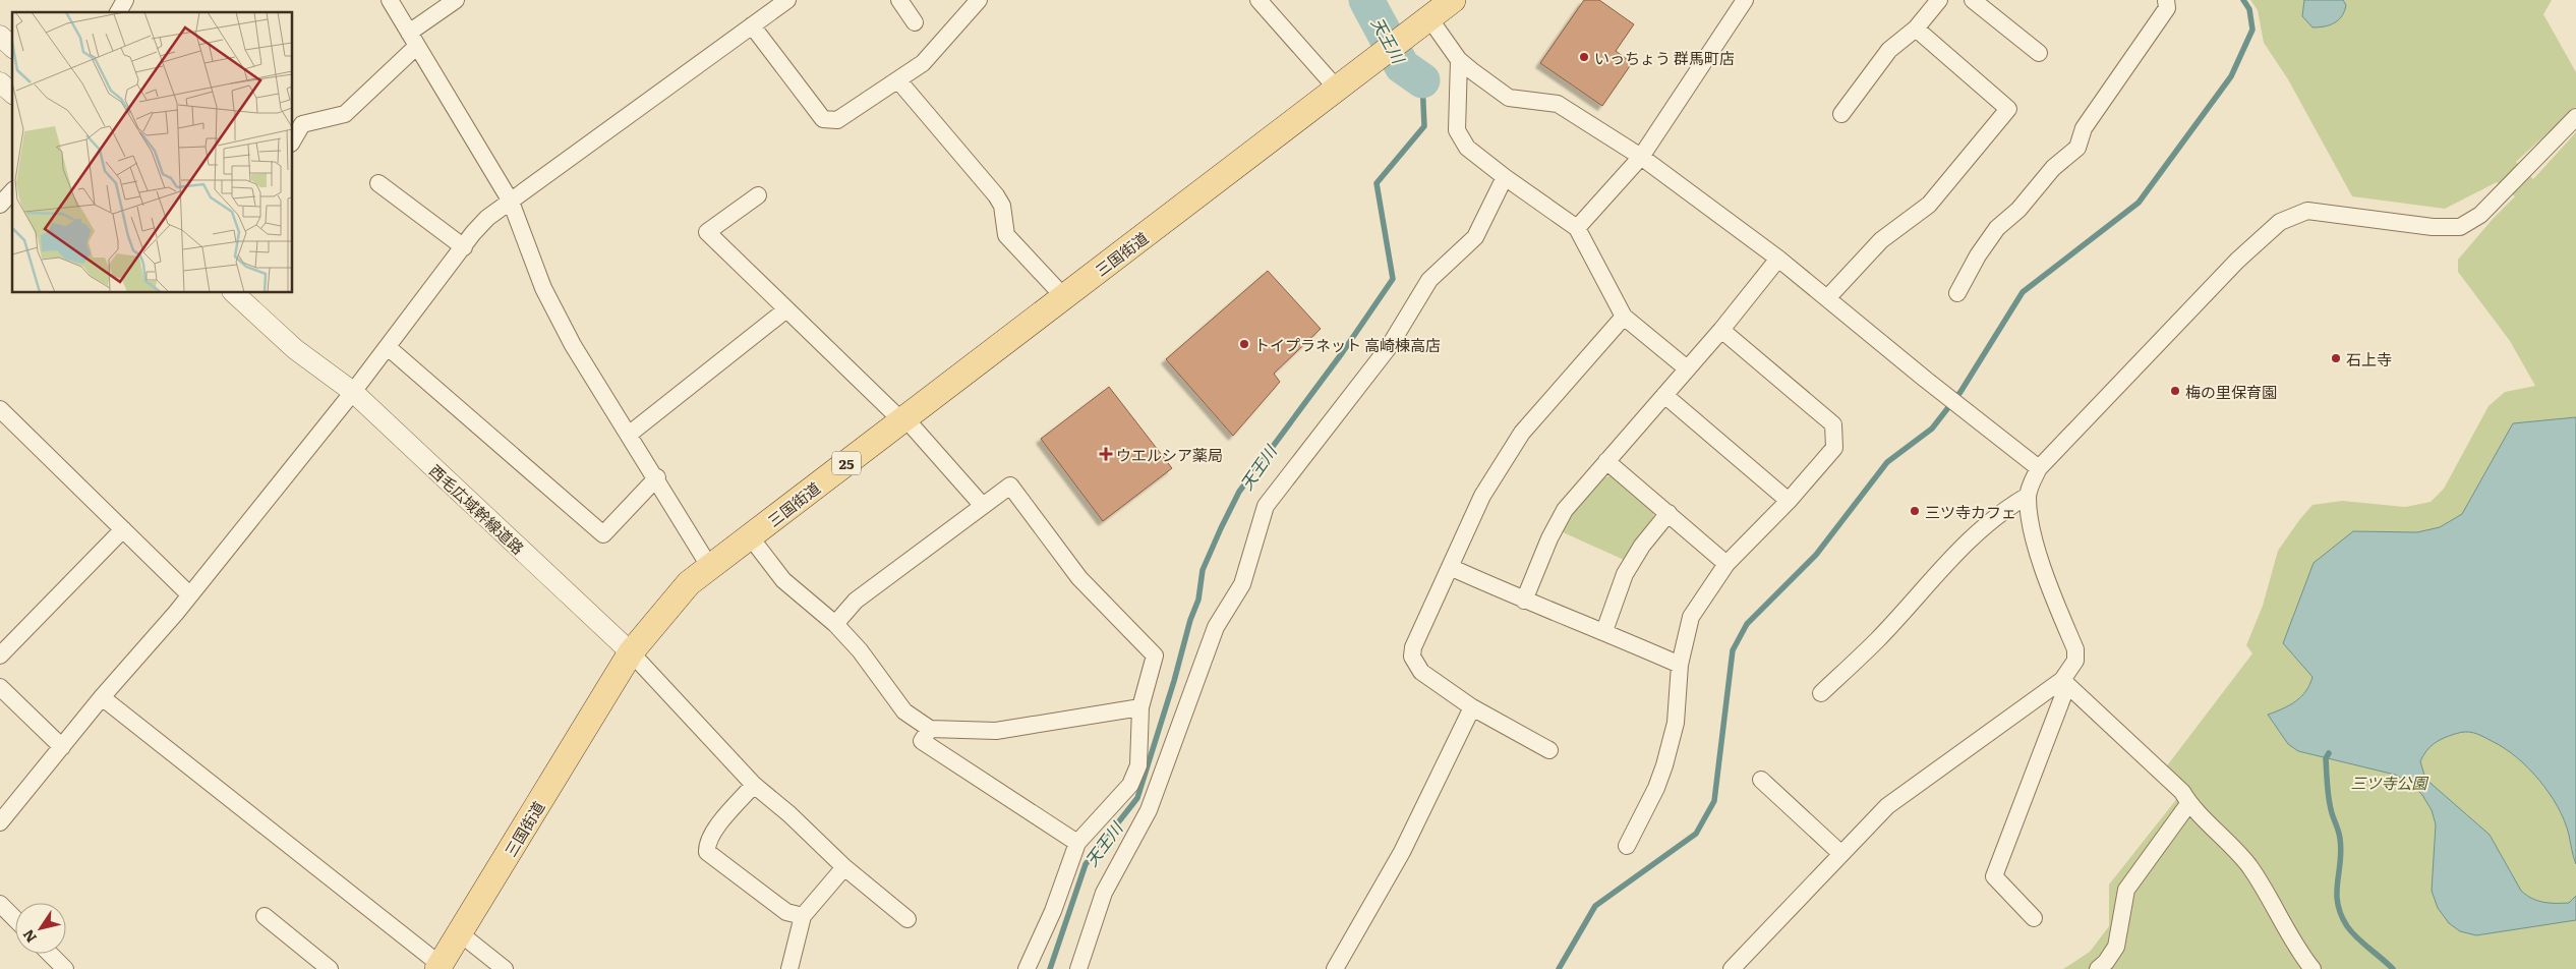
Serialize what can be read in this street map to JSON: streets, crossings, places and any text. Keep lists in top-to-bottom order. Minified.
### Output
{"streets":{"main road":["三国街道","25"],"street":["西毛広域幹線道路"]},"crossings":[["三国街道","25"],["三国街道","西毛広域幹線道路"]],"water":["天王川"],"parks":["三ツ寺公園"],"places":{"other":["いっちょう 群馬町店","トイプラネット 高崎棟高店","石上寺","梅の里保育園","三ツ寺カフェ"],"health":["ウエルシア薬局"]},"north":"bottom left"}
